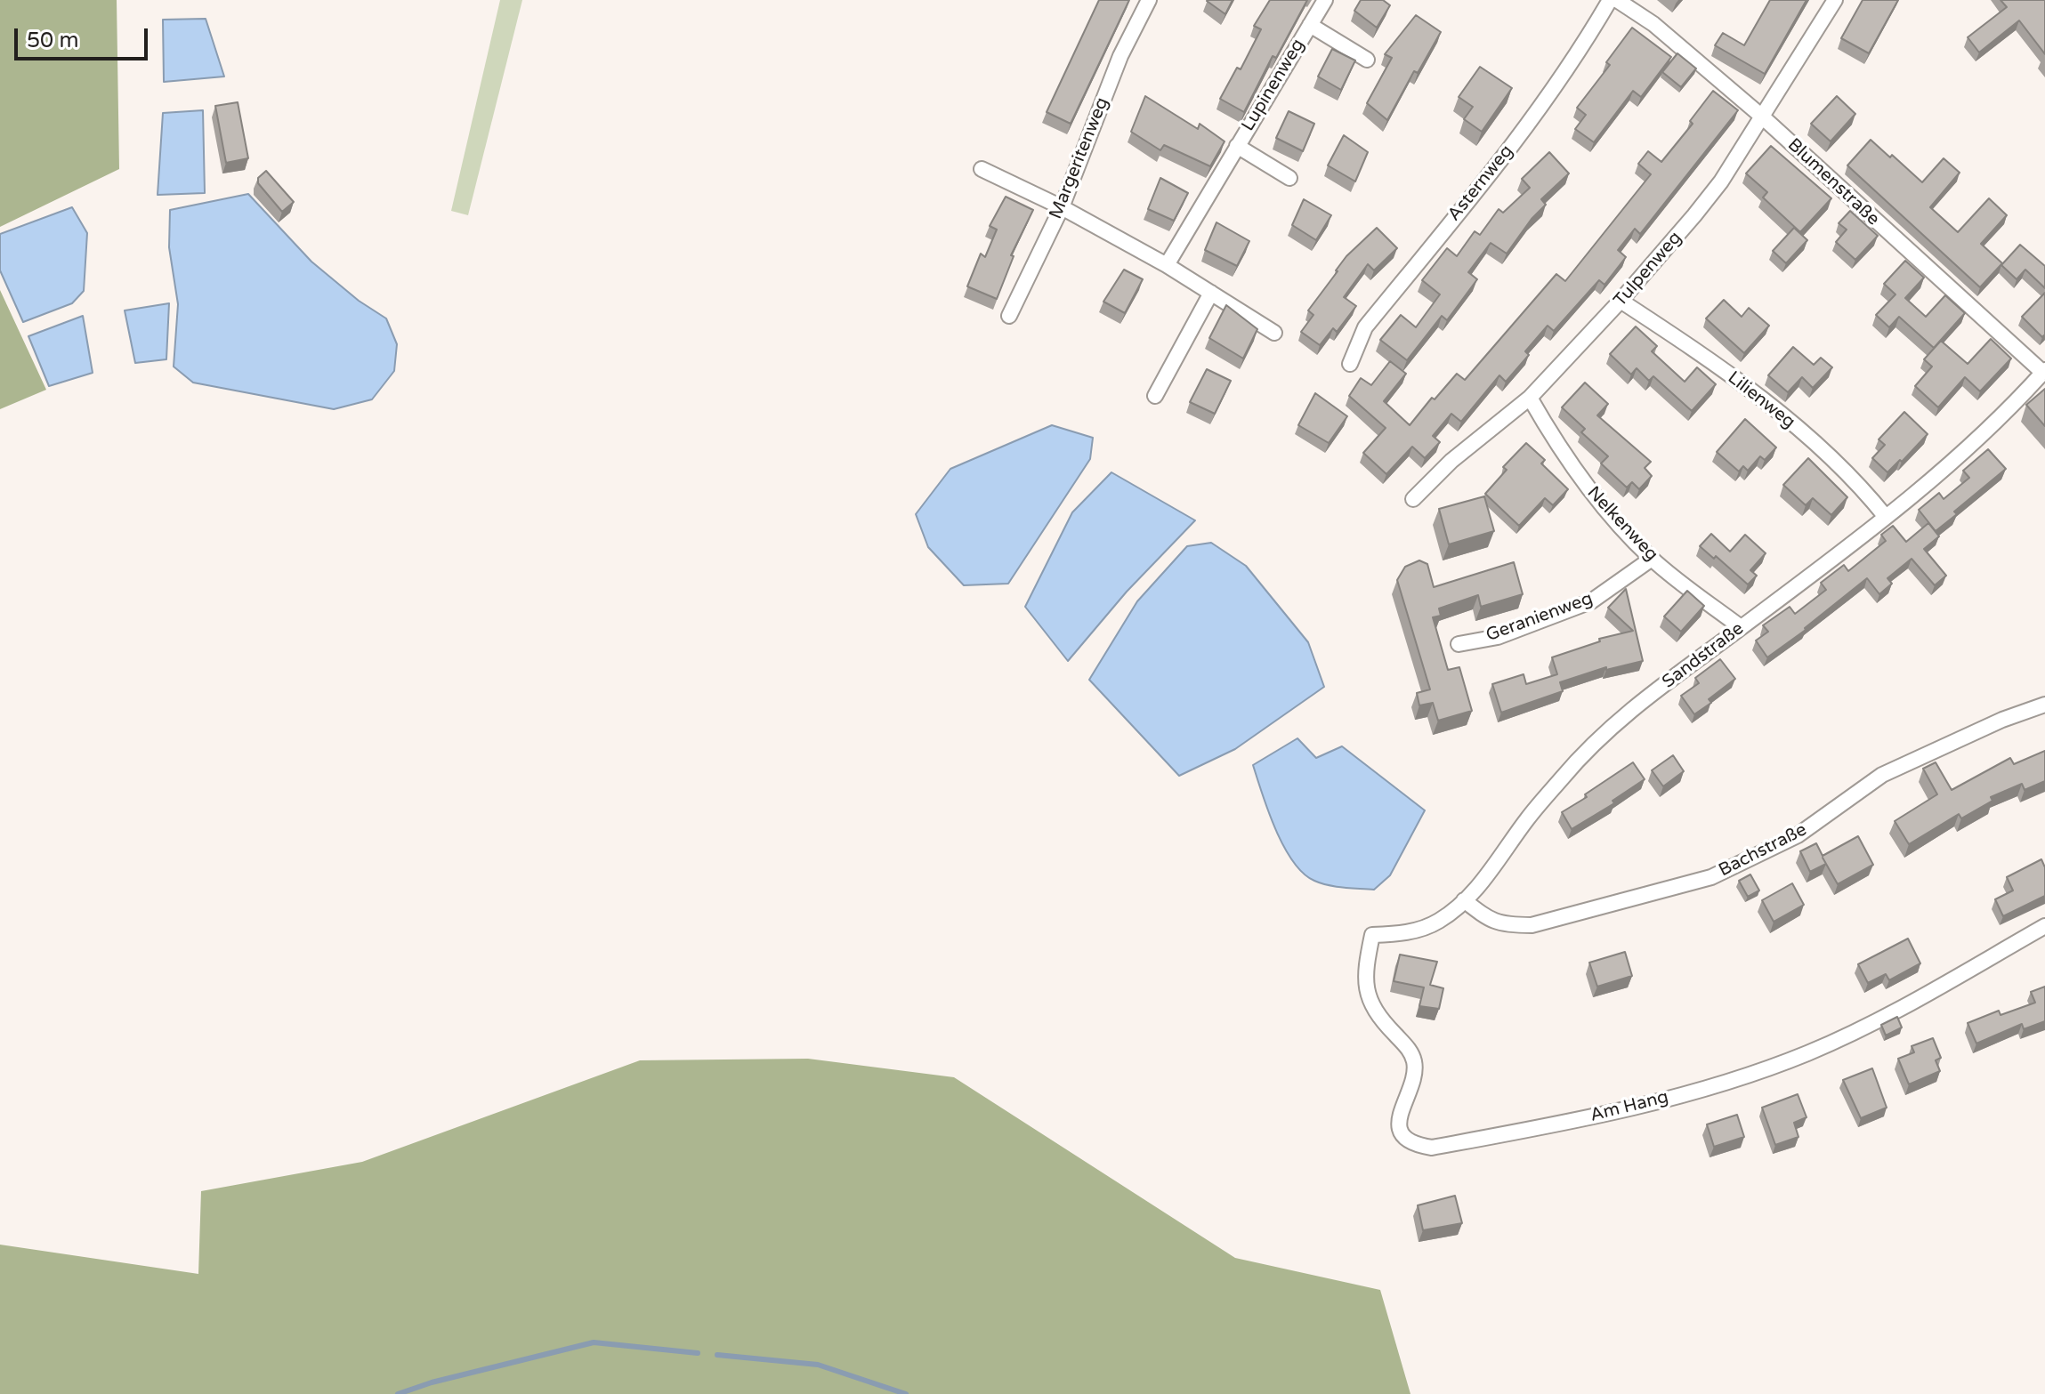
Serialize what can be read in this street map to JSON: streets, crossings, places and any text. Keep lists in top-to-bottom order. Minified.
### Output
{"streets":{"street":["Lupinenweg","Margeritenweg","Blumenstraße","Asternweg","Tulpenweg","Lilienweg","Nelkenweg","Geranienweg","Sandstraße","Bachstraße","Am Hang"]},"crossings":[["Blumenstraße","Tulpenweg"],["Blumenstraße","Sandstraße"],["Tulpenweg","Lilienweg"],["Tulpenweg","Nelkenweg"],["Lilienweg","Sandstraße"],["Nelkenweg","Geranienweg"],["Nelkenweg","Sandstraße"],["Sandstraße","Bachstraße"],["Sandstraße","Am Hang"]],"scale_bar":"50 m"}
